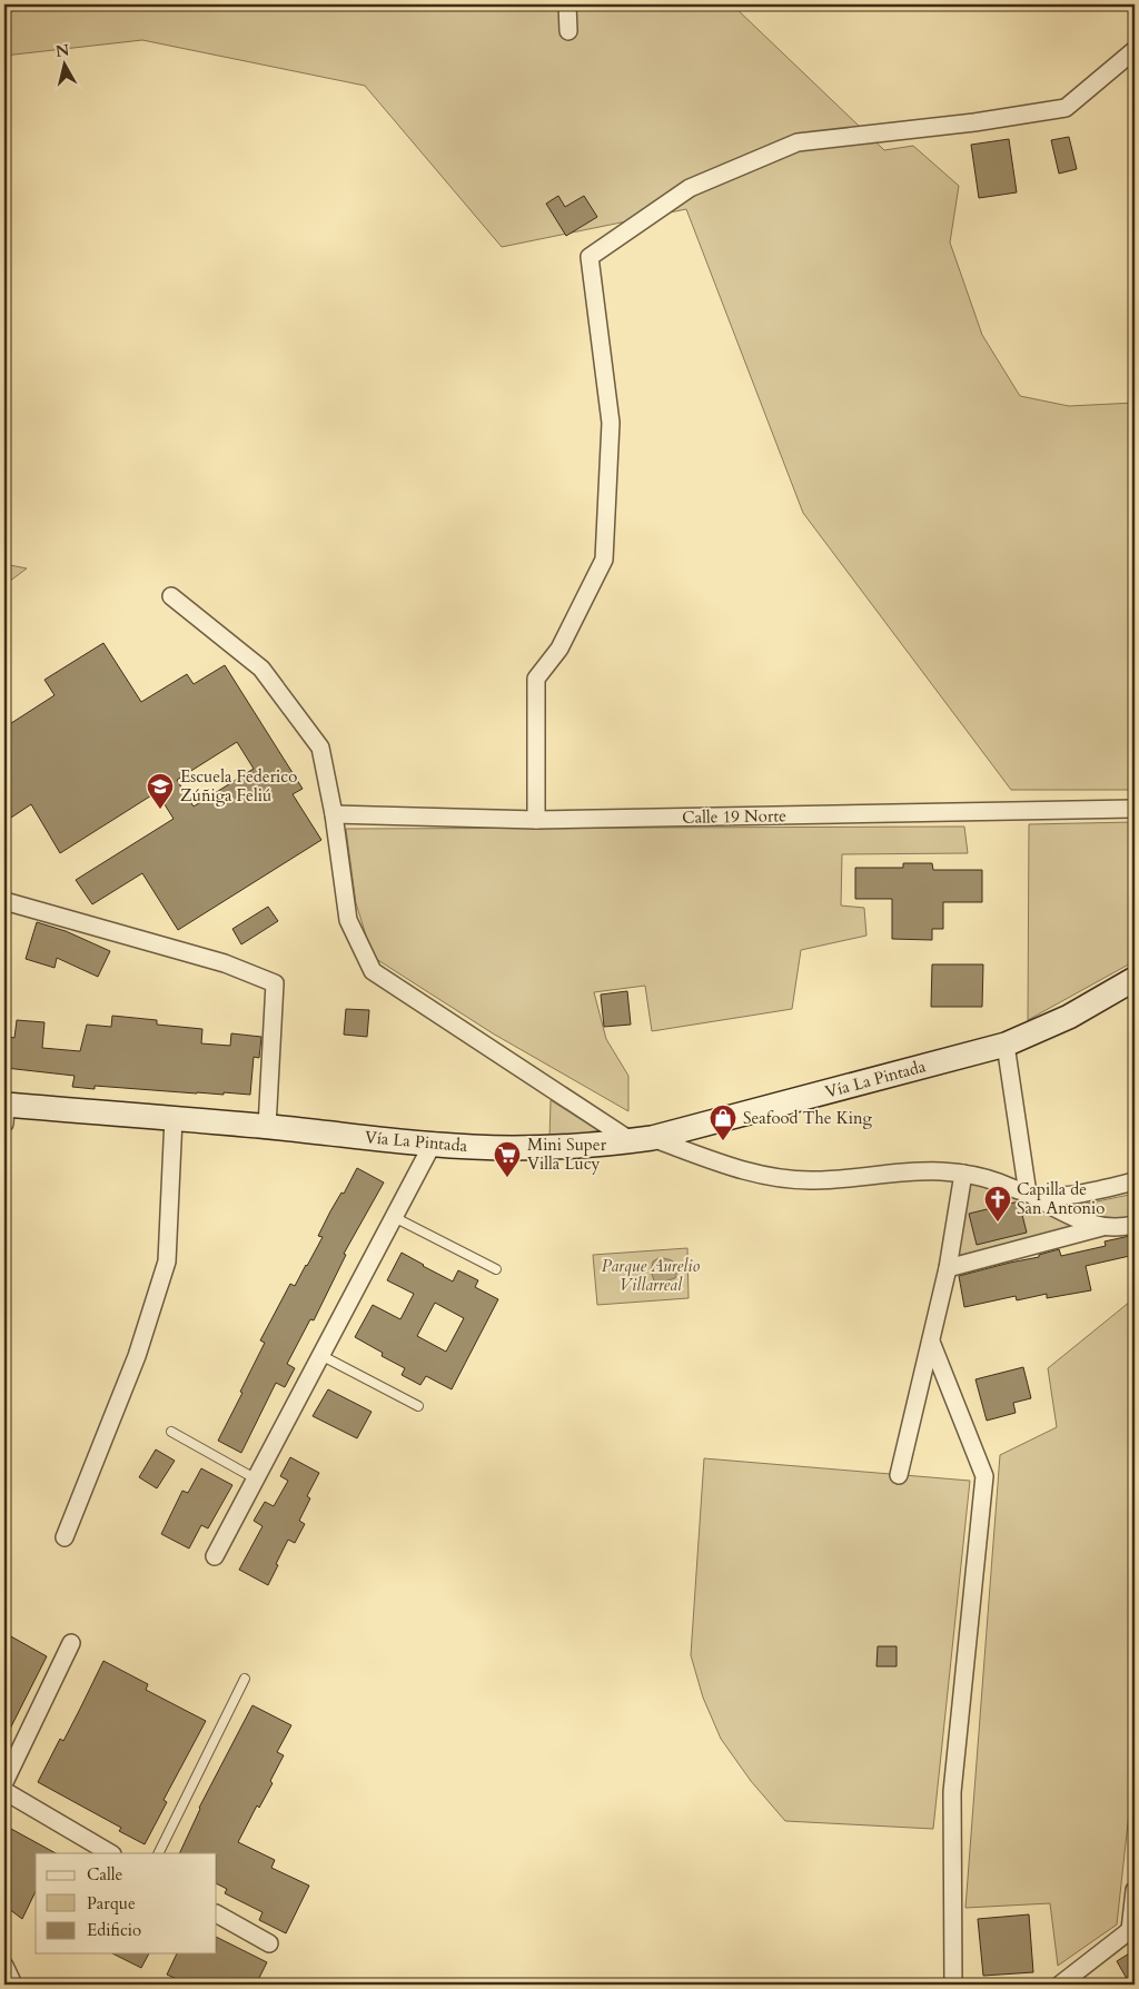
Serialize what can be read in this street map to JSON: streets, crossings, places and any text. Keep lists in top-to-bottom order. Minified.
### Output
{"streets":{"main road":["Vía La Pintada"],"street":["Calle 19 Norte"]},"parks":["Parque Aurelio Villarreal"],"places":{"school or university":["Escuela Federico Zúñiga Feliú"],"shop":["Seafood The King"],"supermarket":["Mini Super Villa Lucy"],"church":["Capilla de San Antonio"]},"legend":["Calle","Parque","Edificio"],"north":"top"}
